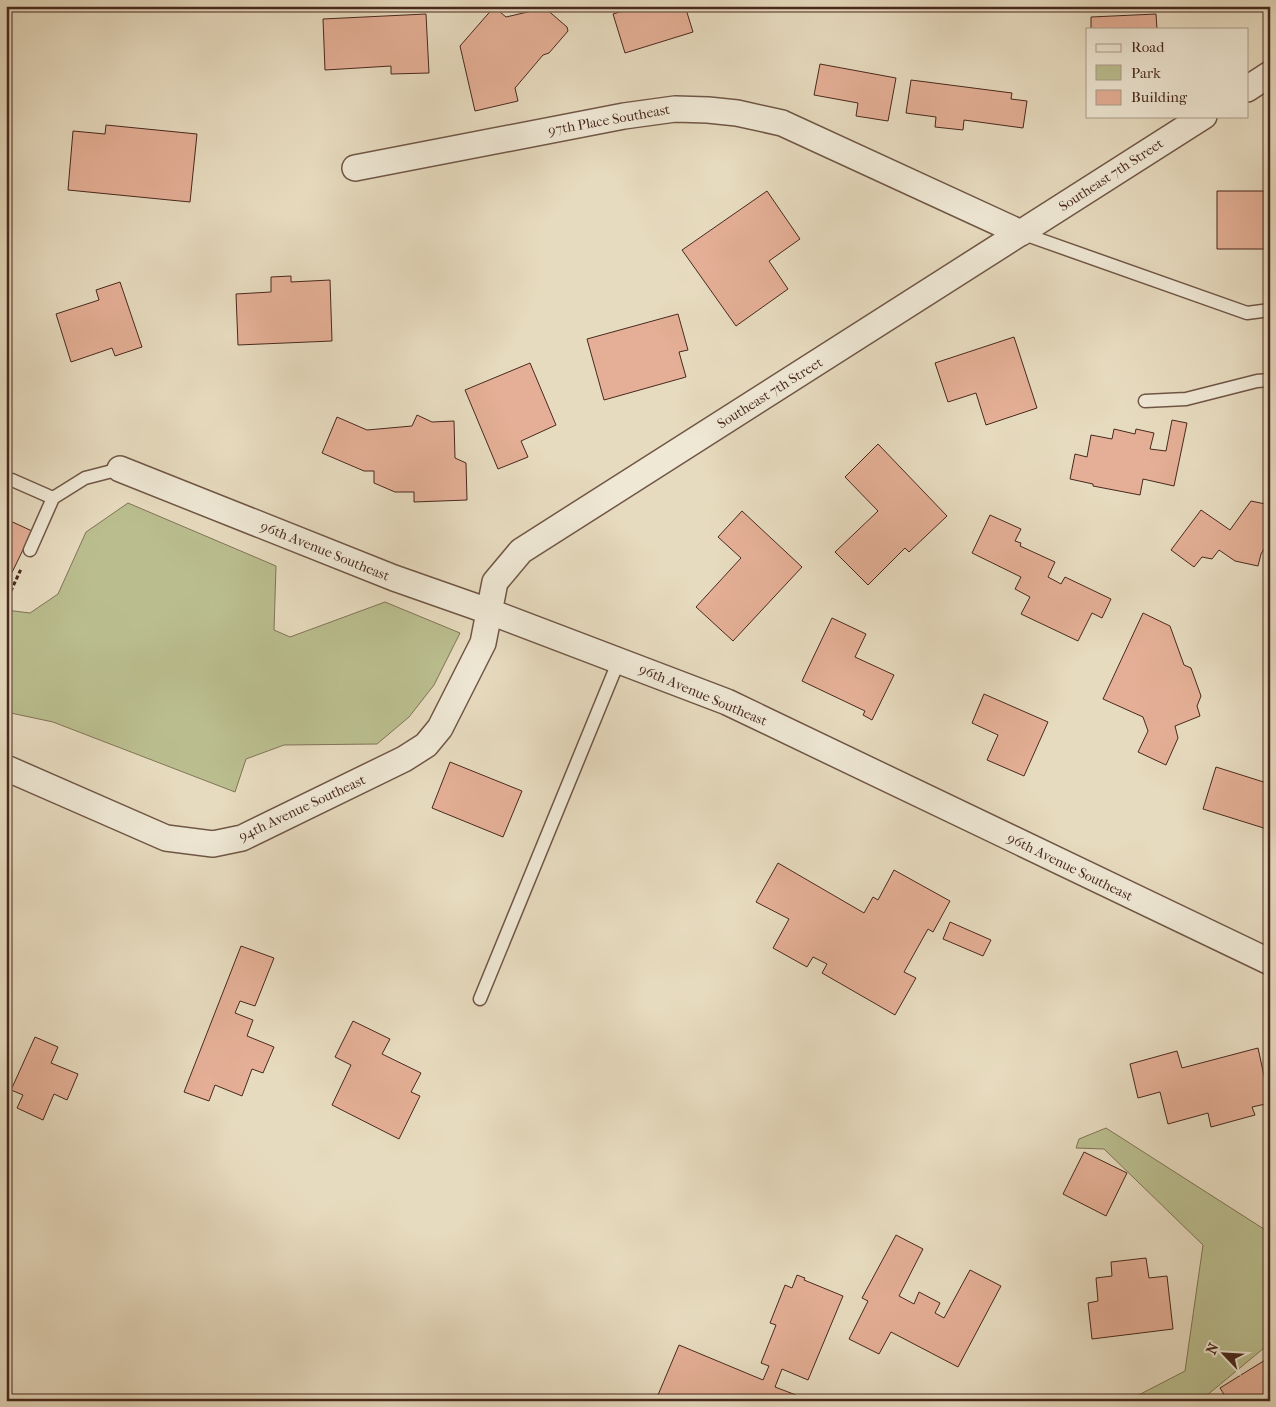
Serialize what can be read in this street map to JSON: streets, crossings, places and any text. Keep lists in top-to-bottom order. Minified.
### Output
{"streets":{"street":["97th Place Southeast","Southeast 7th Street","96th Avenue Southeast","94th Avenue Southeast"]},"crossings":[["97th Place Southeast","Southeast 7th Street"],["Southeast 7th Street","96th Avenue Southeast"],["Southeast 7th Street","94th Avenue Southeast"]],"legend":["Road","Park","Building"],"north":"top left"}
